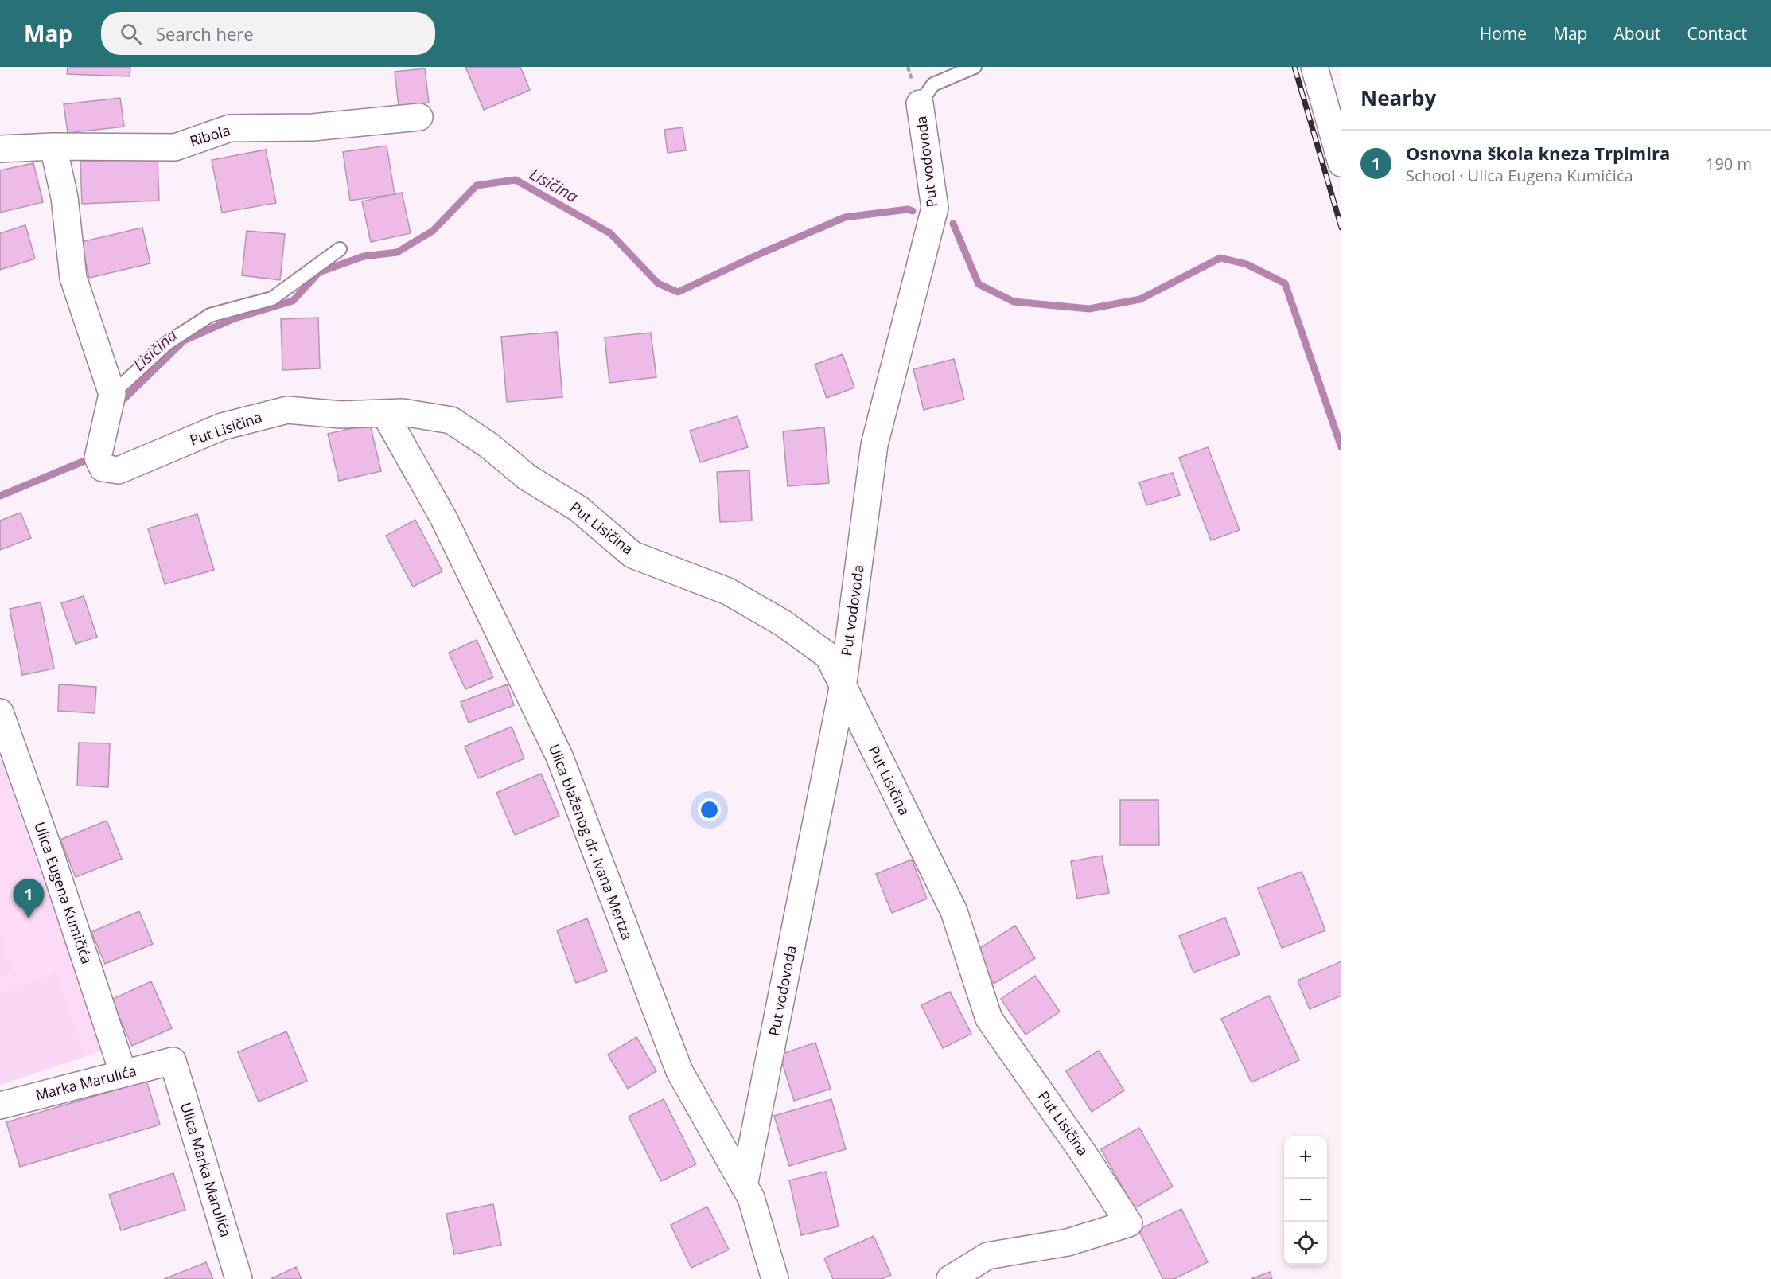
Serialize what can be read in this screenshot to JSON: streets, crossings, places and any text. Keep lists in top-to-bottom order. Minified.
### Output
{"streets":{"street":["Ribola","Put vodovoda","Put Lisičina","Ulica blaženog dr. Ivana Mertza","Ulica Eugena Kumičića","Marka Marulića","Ulica Marka Marulića"]},"crossings":[["Put vodovoda","Put Lisičina"],["Put vodovoda","Ulica blaženog dr. Ivana Mertza"],["Put Lisičina","Ulica blaženog dr. Ivana Mertza"],["Ulica Eugena Kumičića","Marka Marulića"],["Marka Marulića","Ulica Marka Marulića"]],"water":["Lisičina"],"page":{"header":"Map","search":"Search here","nav":["Home","Map","About","Contact"],"heading":"Nearby","list":[{"mark":"1","name":"Osnovna škola kneza Trpimira","note":"School · Ulica Eugena Kumičića","value":"190 m"}],"pins":"1","map_buttons":["+","−"]}}
